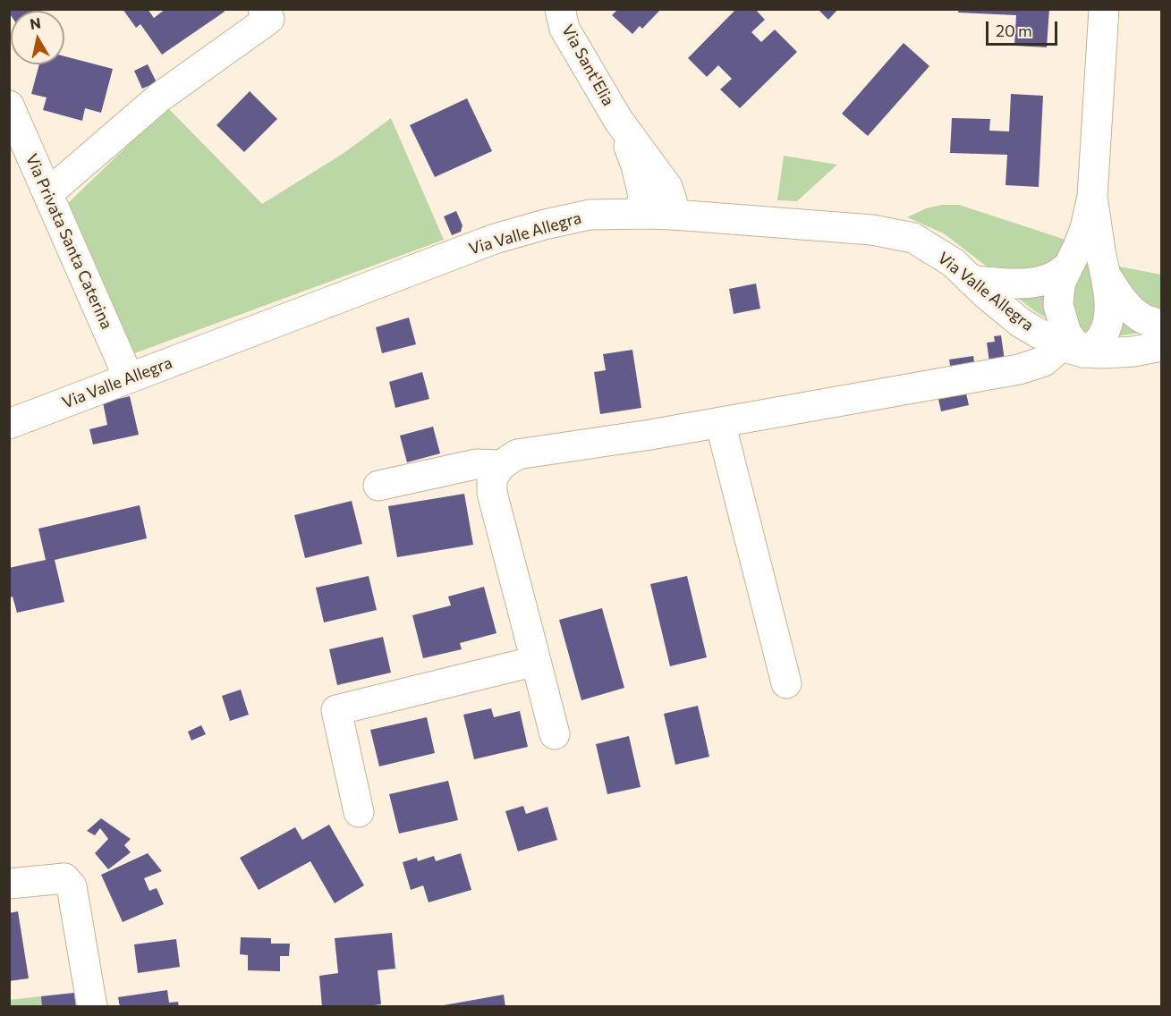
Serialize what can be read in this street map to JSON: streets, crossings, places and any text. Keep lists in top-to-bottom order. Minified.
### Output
{"streets":{"street":["Via Sant'Elia","Via Valle Allegra","Via Privata Santa Caterina"]},"crossings":[["Via Valle Allegra","Via Privata Santa Caterina"]],"scale_bar":"20 m","north":"top"}
